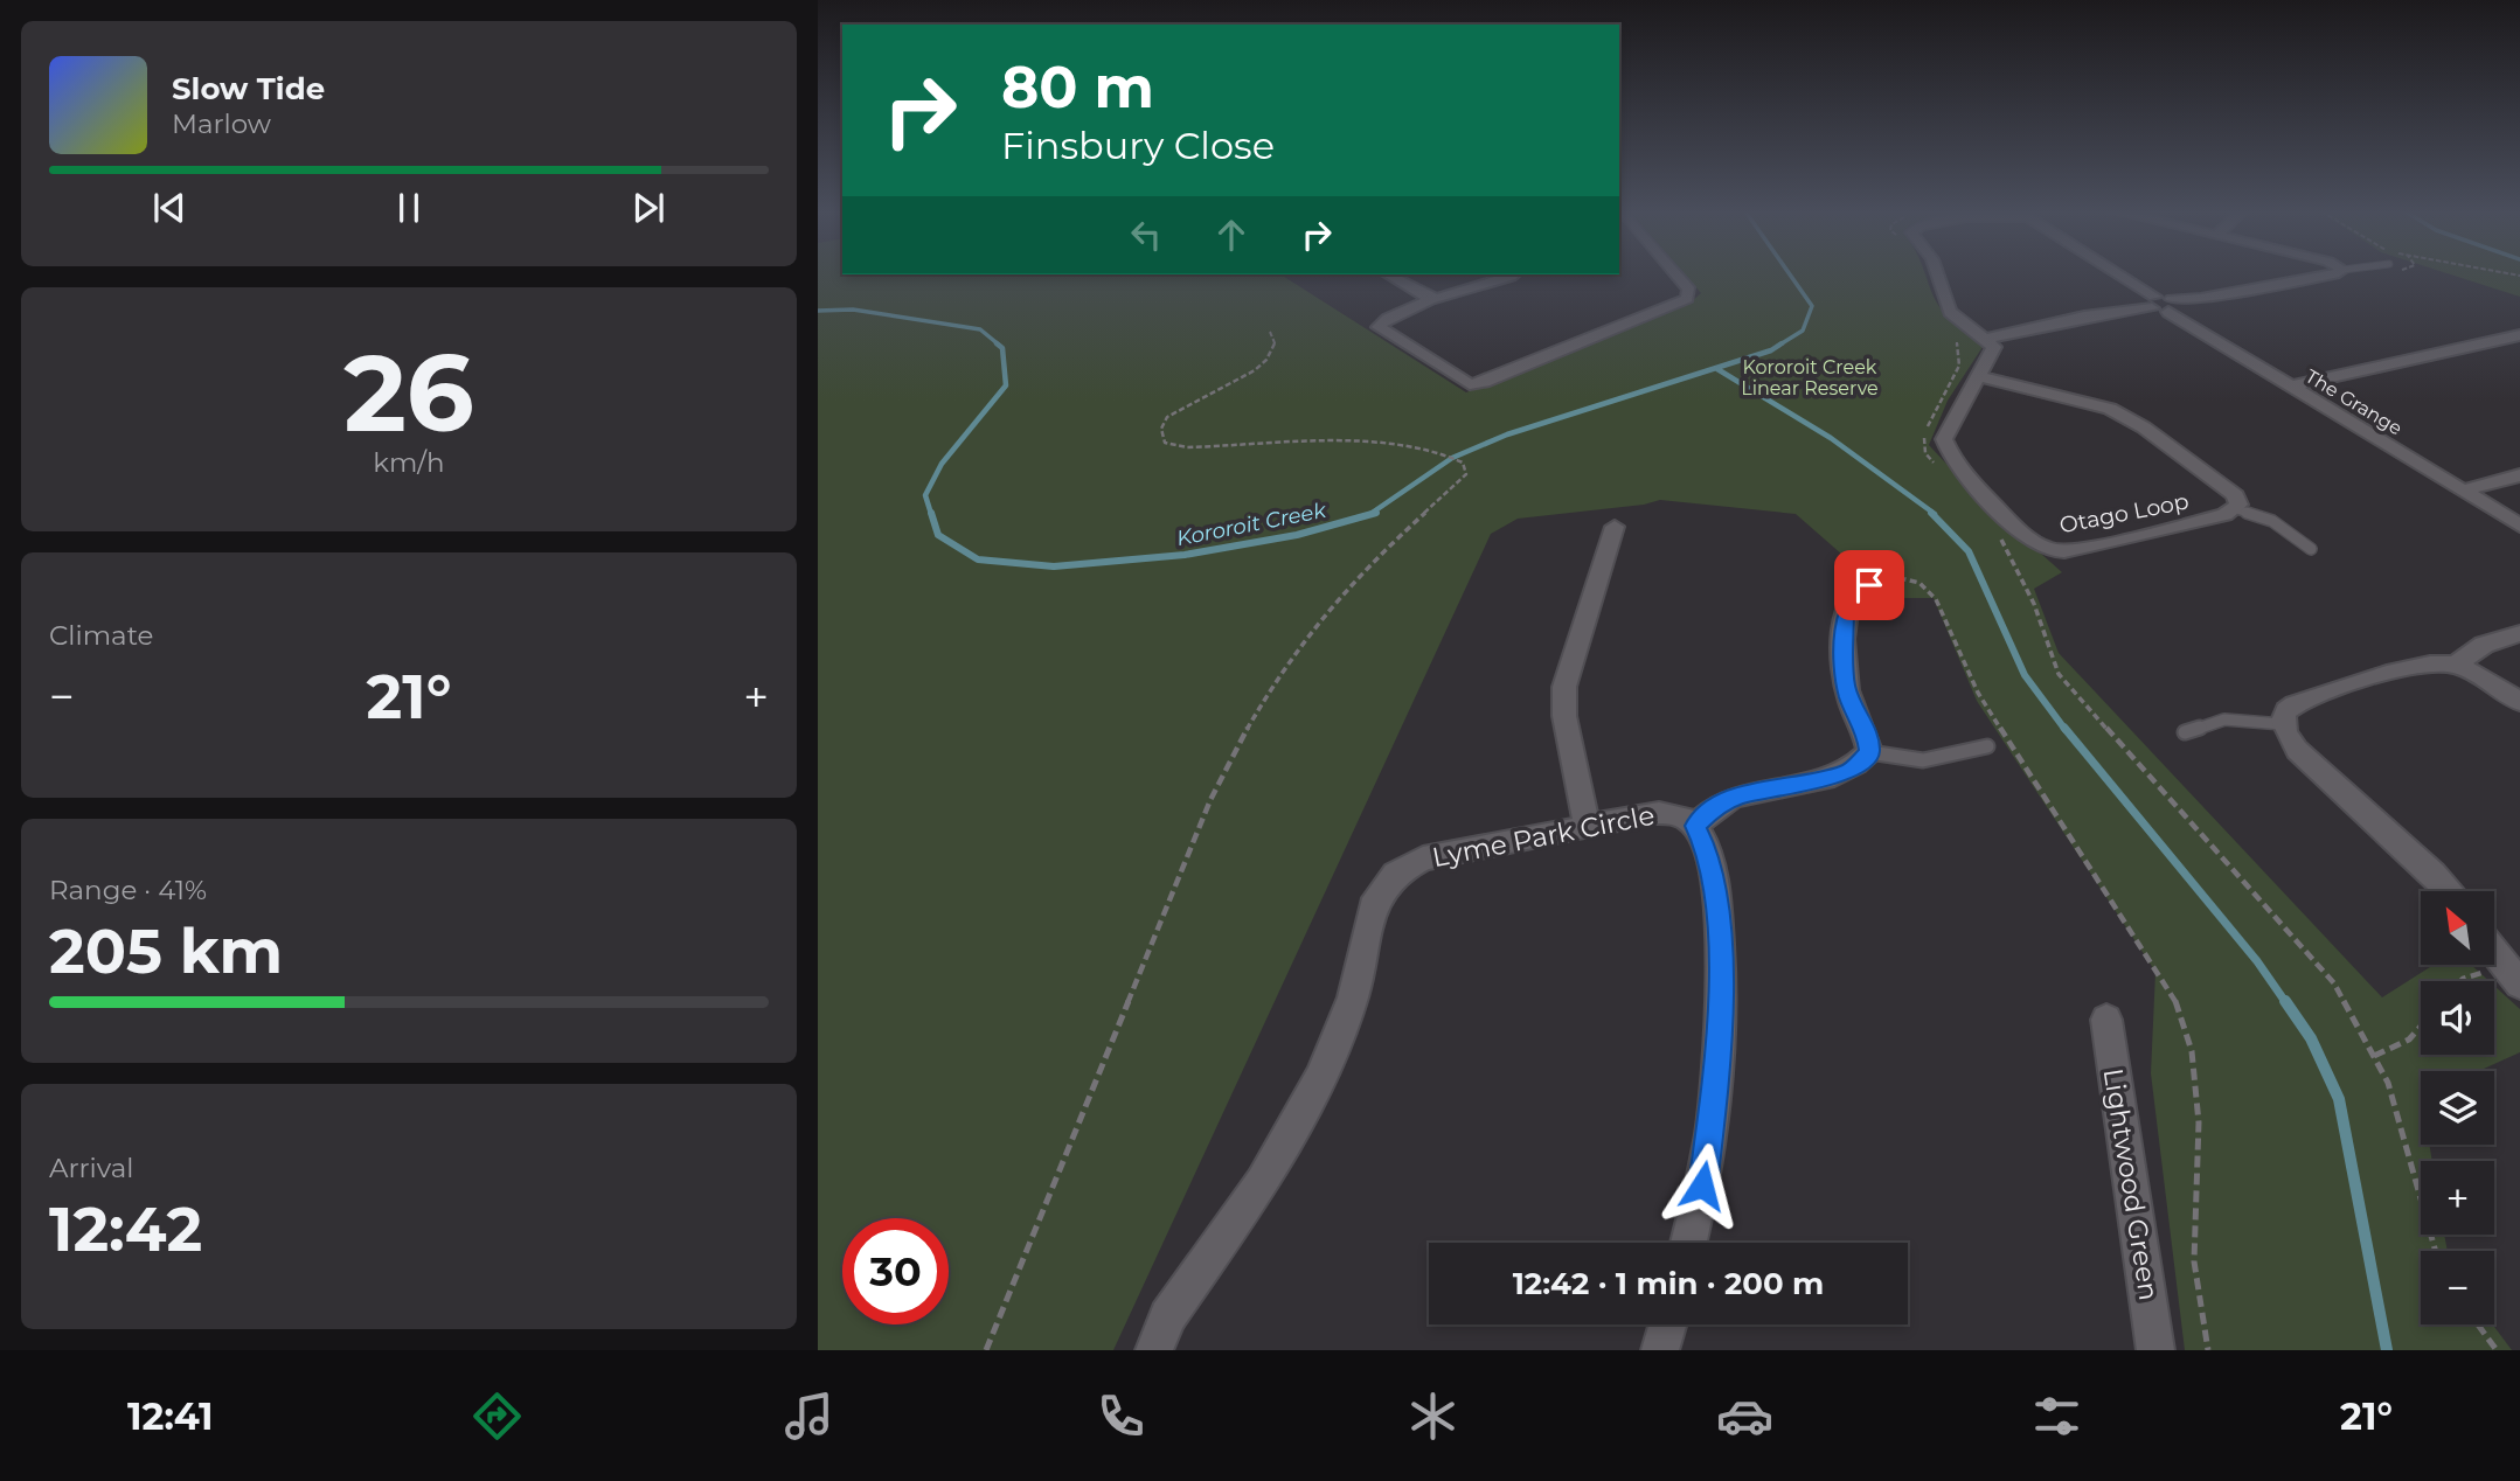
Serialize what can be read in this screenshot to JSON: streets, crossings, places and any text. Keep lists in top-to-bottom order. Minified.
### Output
{"streets":{"street":["The Grange","Otago Loop","Lyme Park Circle","Lightwood Green"]},"water":["Kororoit Creek"],"parks":["Kororoit Creek Linear Reserve"],"north":"top left","page":{"turn":["80 m","Finsbury Close"],"song":["Slow Tide","Marlow"],"tile":[["26","km/h"],"Climate",["Range · 41%","205 km"],["Arrival","12:42"]],"heat":["−","21°","+"],"map_buttons":["+","−"],"limit":"30","trip":"12:42 · 1 min · 200 m","tabs":["12:41","21°"]}}
